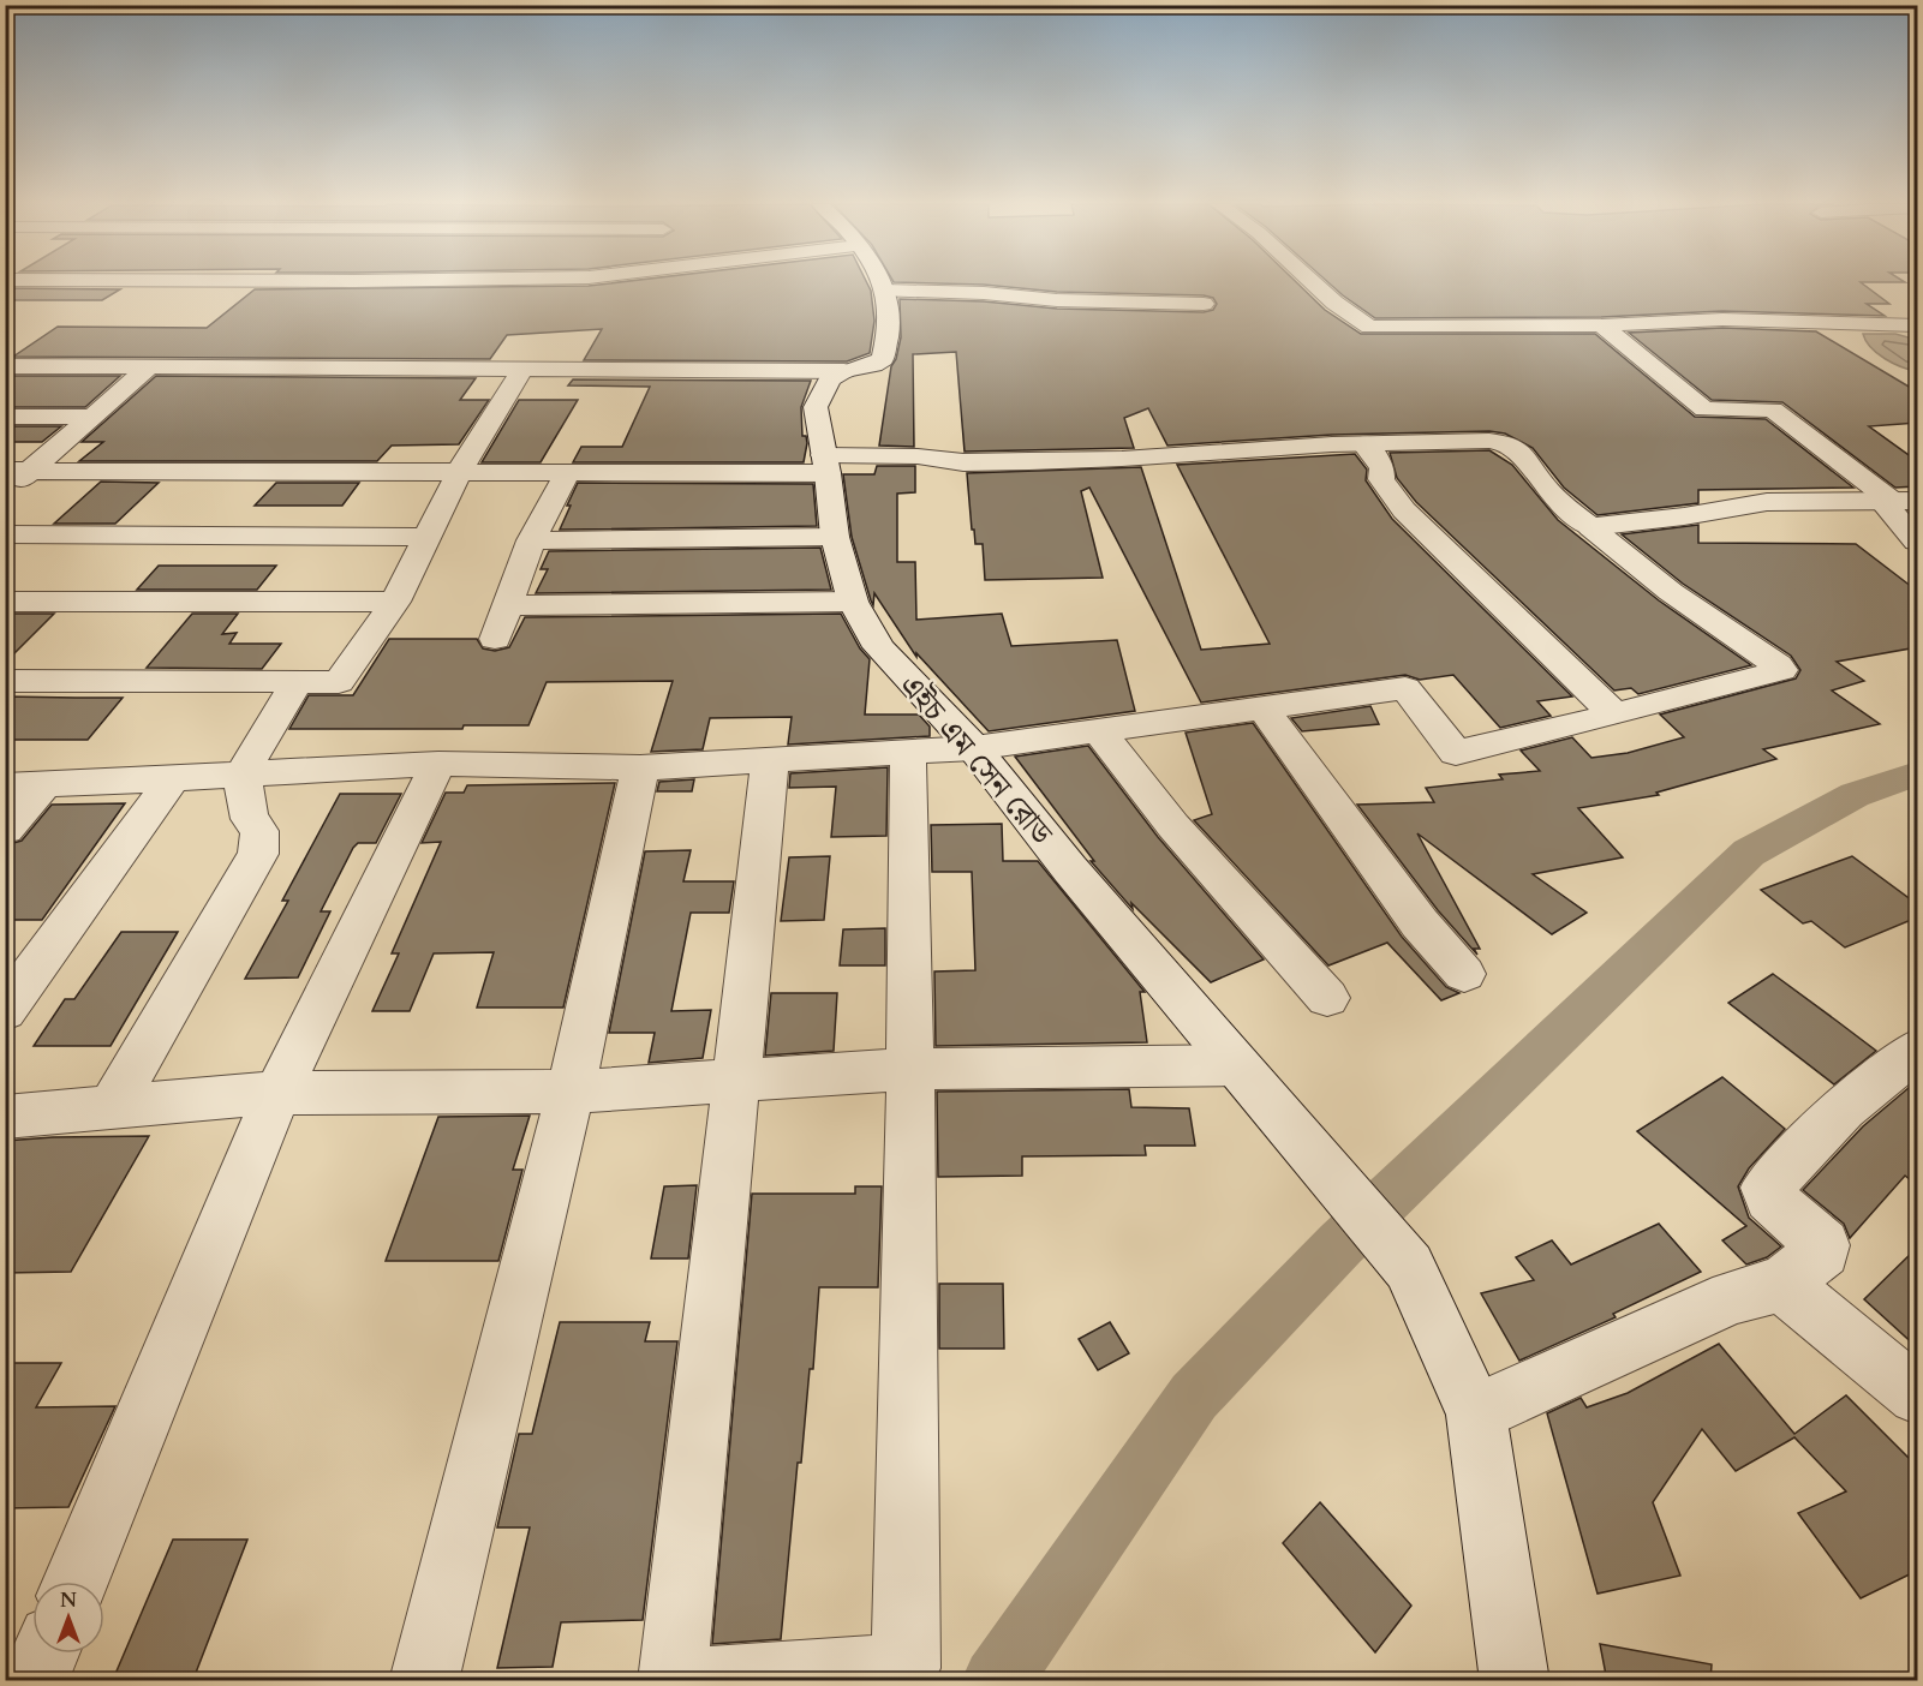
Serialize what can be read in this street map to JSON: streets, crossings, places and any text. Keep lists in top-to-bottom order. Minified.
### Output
{"streets":{"street":["এইচ এম সেন রোড"]},"north":"top"}
